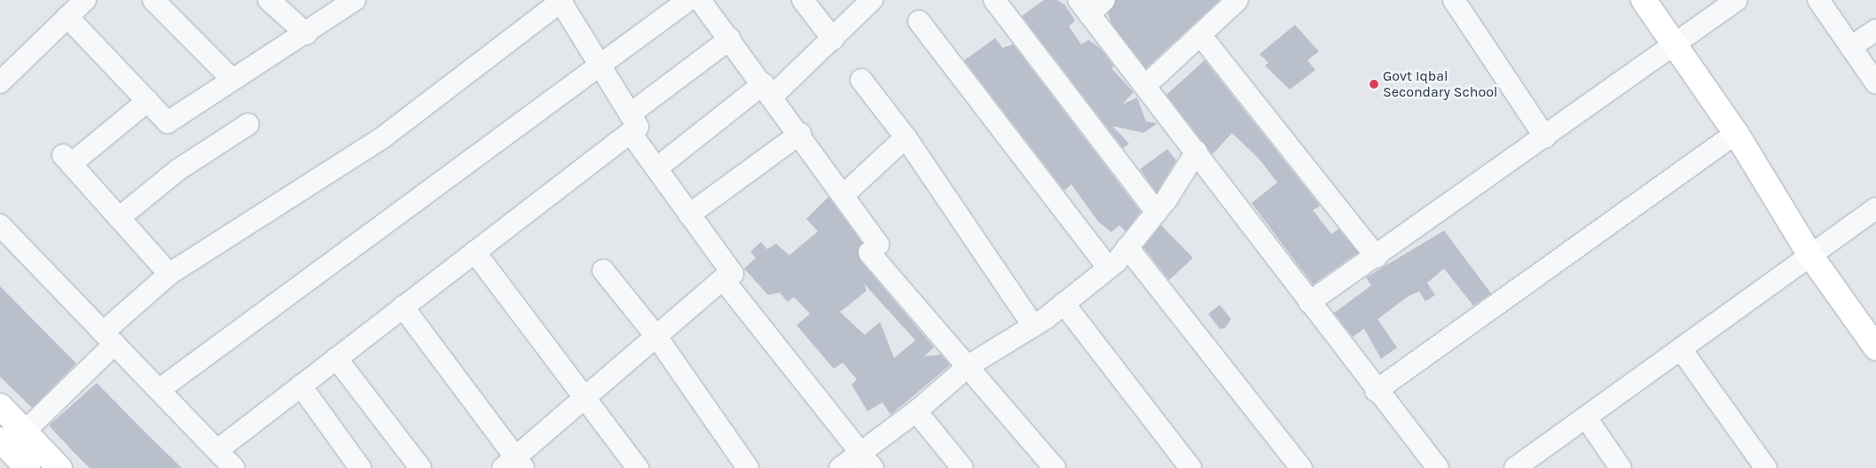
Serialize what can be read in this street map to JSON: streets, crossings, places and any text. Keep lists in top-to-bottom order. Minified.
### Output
{"places":["Govt Iqbal Secondary School"]}
